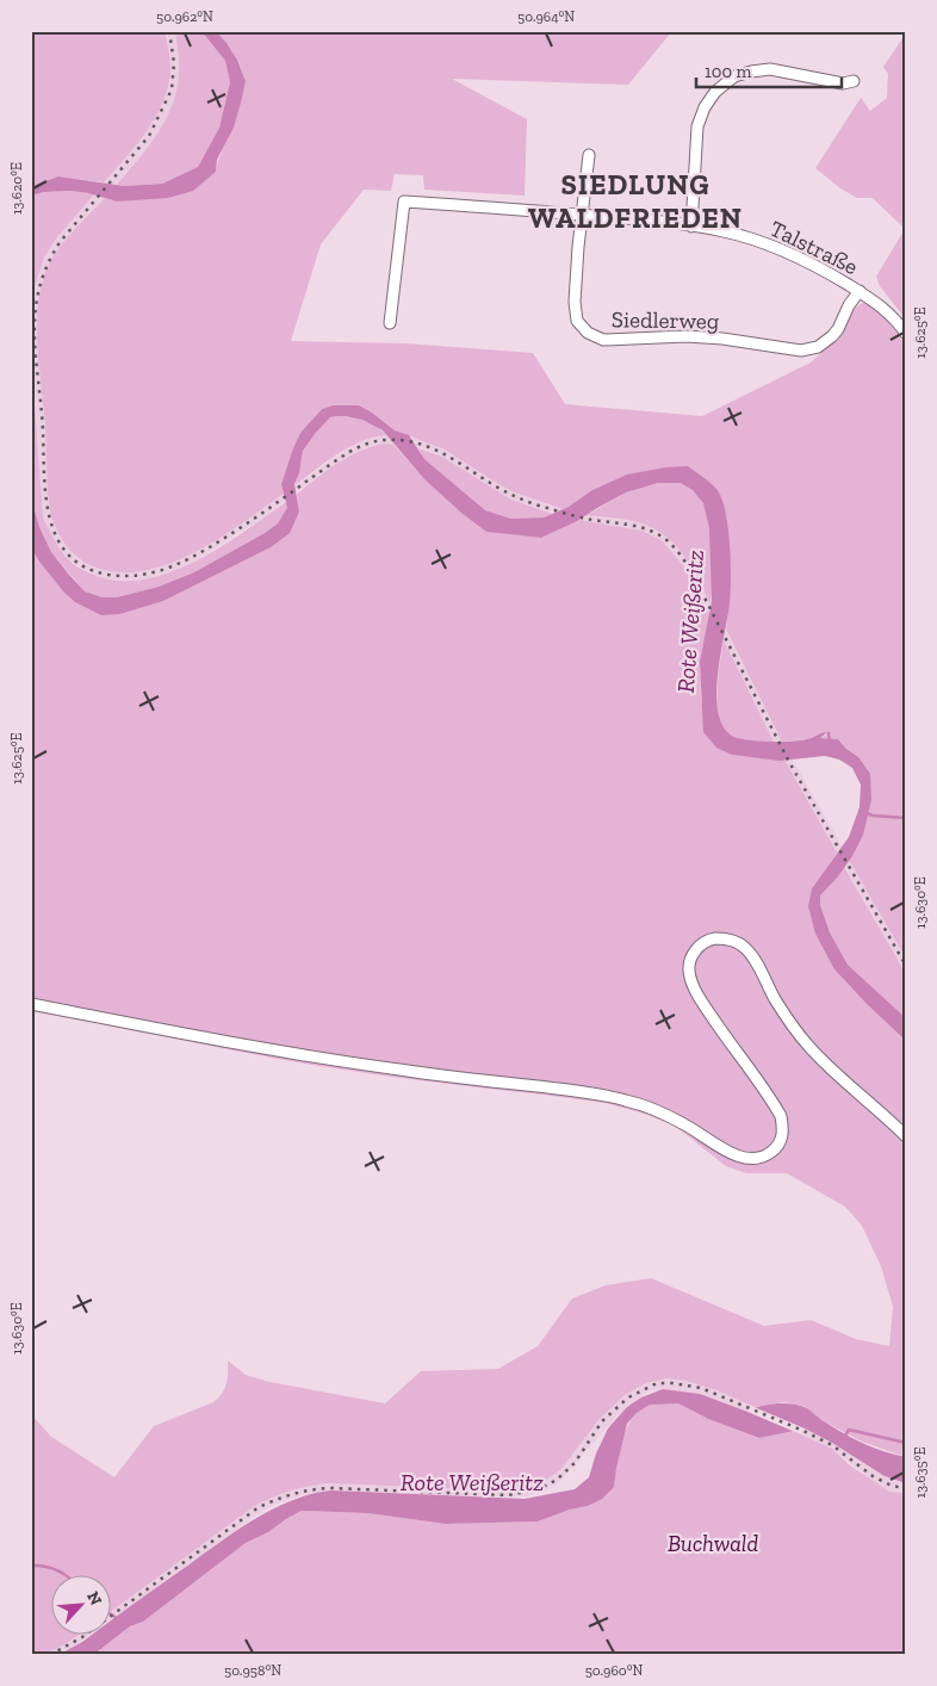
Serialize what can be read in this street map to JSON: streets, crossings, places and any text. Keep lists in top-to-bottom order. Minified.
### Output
{"streets":{"street":["Talstraße","Siedlerweg"]},"crossings":[["Talstraße","Siedlerweg"]],"districts":["SIEDLUNG WALDFRIEDEN"],"water":["Rote Weißeritz"],"parks":["Buchwald"],"scale_bar":"100 m","north":"top right","coordinates":["50.962°N","50.964°N","13.620°E","13.625°E","13.630°E","13.635°E","50.958°N","50.960°N"]}
